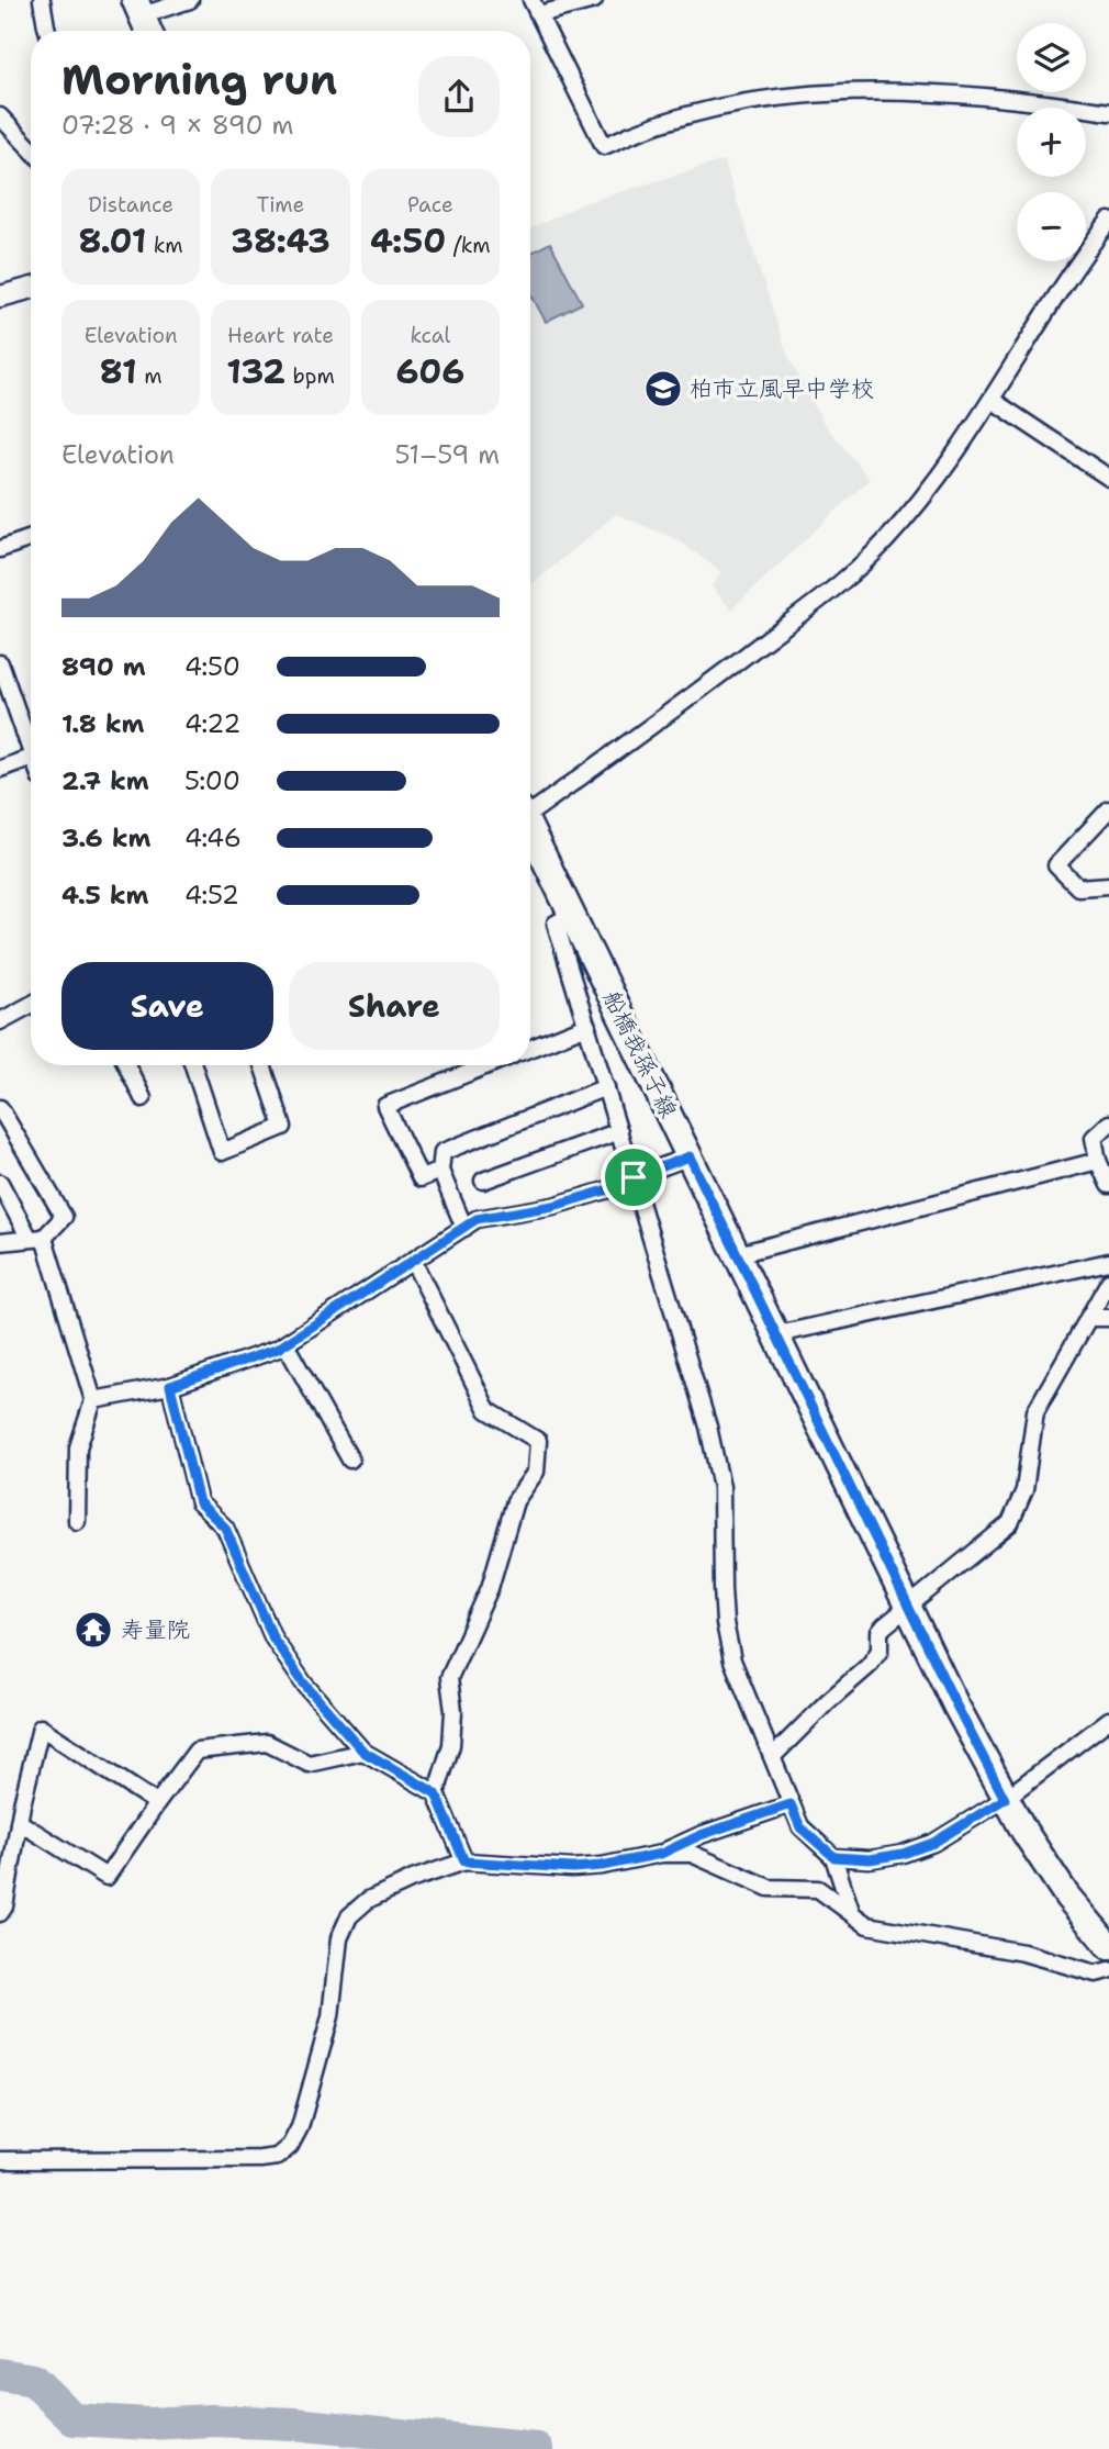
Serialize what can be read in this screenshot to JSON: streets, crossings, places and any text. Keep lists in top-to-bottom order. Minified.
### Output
{"streets":{"main road":["船橋我孫子線"]},"places":{"school or university":["柏市立風早中学校"],"temple":["寿量院"]},"page":{"map_buttons":["+","−"],"heading":["Morning run","07:28 · 9 × 890 m"],"stats":[["Distance","8.01 km"],["Time","38:43"],["Pace","4:50 /km"],["Elevation","81 m"],["Heart rate","132 bpm"],["kcal","606"]],"chart":["Elevation","51–59 m"],"list":[{"name":"890 m","note":"4:50"},{"name":"1.8 km","note":"4:22"},{"name":"2.7 km","note":"5:00"},{"name":"3.6 km","note":"4:46"},{"name":"4.5 km","note":"4:52"}],"buttons":["Save","Share"]}}
